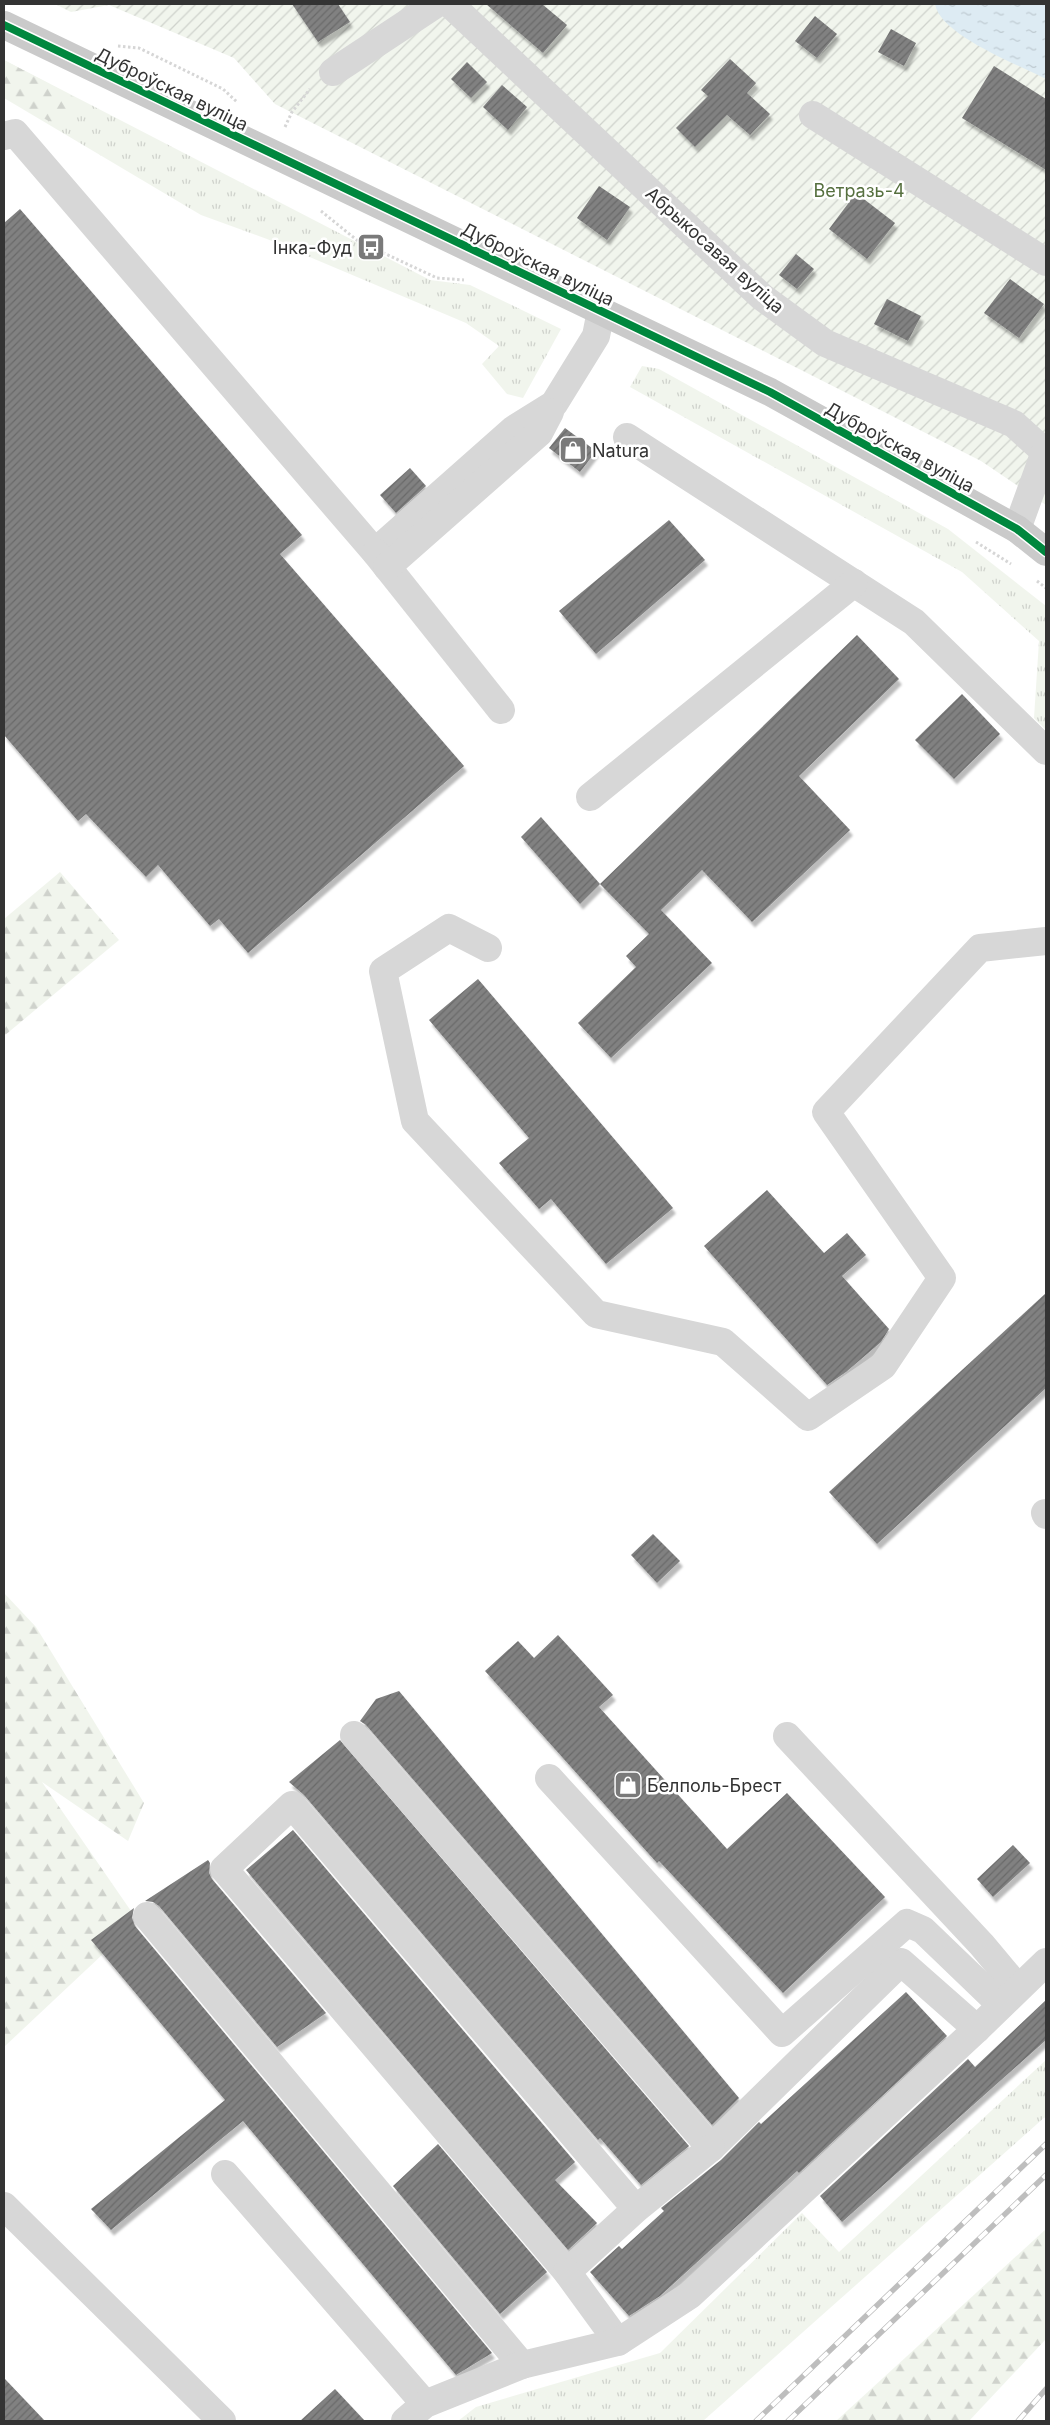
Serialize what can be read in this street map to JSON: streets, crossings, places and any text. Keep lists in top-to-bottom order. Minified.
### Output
{"streets":{"main road":["Дуброўская вуліца"],"lane":["Абрыкосавая вуліца"]},"parks":["Ветразь-4"],"places":{"bus stop":["Інка-Фуд"],"shop":["Natura","Белполь-Брест"]}}
